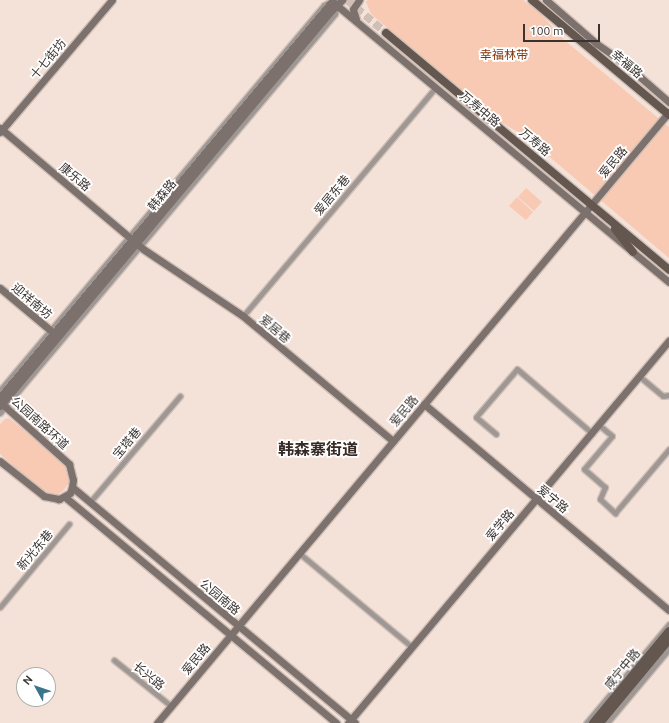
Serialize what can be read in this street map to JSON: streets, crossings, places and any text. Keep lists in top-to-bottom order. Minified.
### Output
{"streets":{"main road":["幸福路","万寿路","咸宁中路"],"street":["十七街坊","万寿中路","爱民路","康乐路","韩森路","爱居东巷","迎祥南坊","爱居巷","公园南路环道","宝塔巷","爱宁路","爱学路","新光东巷","公园南路","长兴路"]},"crossings":[["十七街坊","康乐路"],["幸福路","爱民路"],["万寿中路","爱民路"],["万寿中路","韩森路"],["万寿中路","爱居东巷"],["万寿路","爱民路"],["爱民路","爱居巷"],["爱民路","爱宁路"],["爱民路","公园南路"],["爱民路","长兴路"],["康乐路","韩森路"],["康乐路","爱居巷"],["韩森路","爱居巷"],["韩森路","公园南路环道"],["爱居东巷","爱居巷"],["公园南路环道","公园南路"],["宝塔巷","公园南路"],["爱宁路","爱学路"],["爱学路","公园南路"]],"districts":["韩森寨街道"],"parks":["幸福林带"],"scale_bar":"100 m","north":"top left"}
